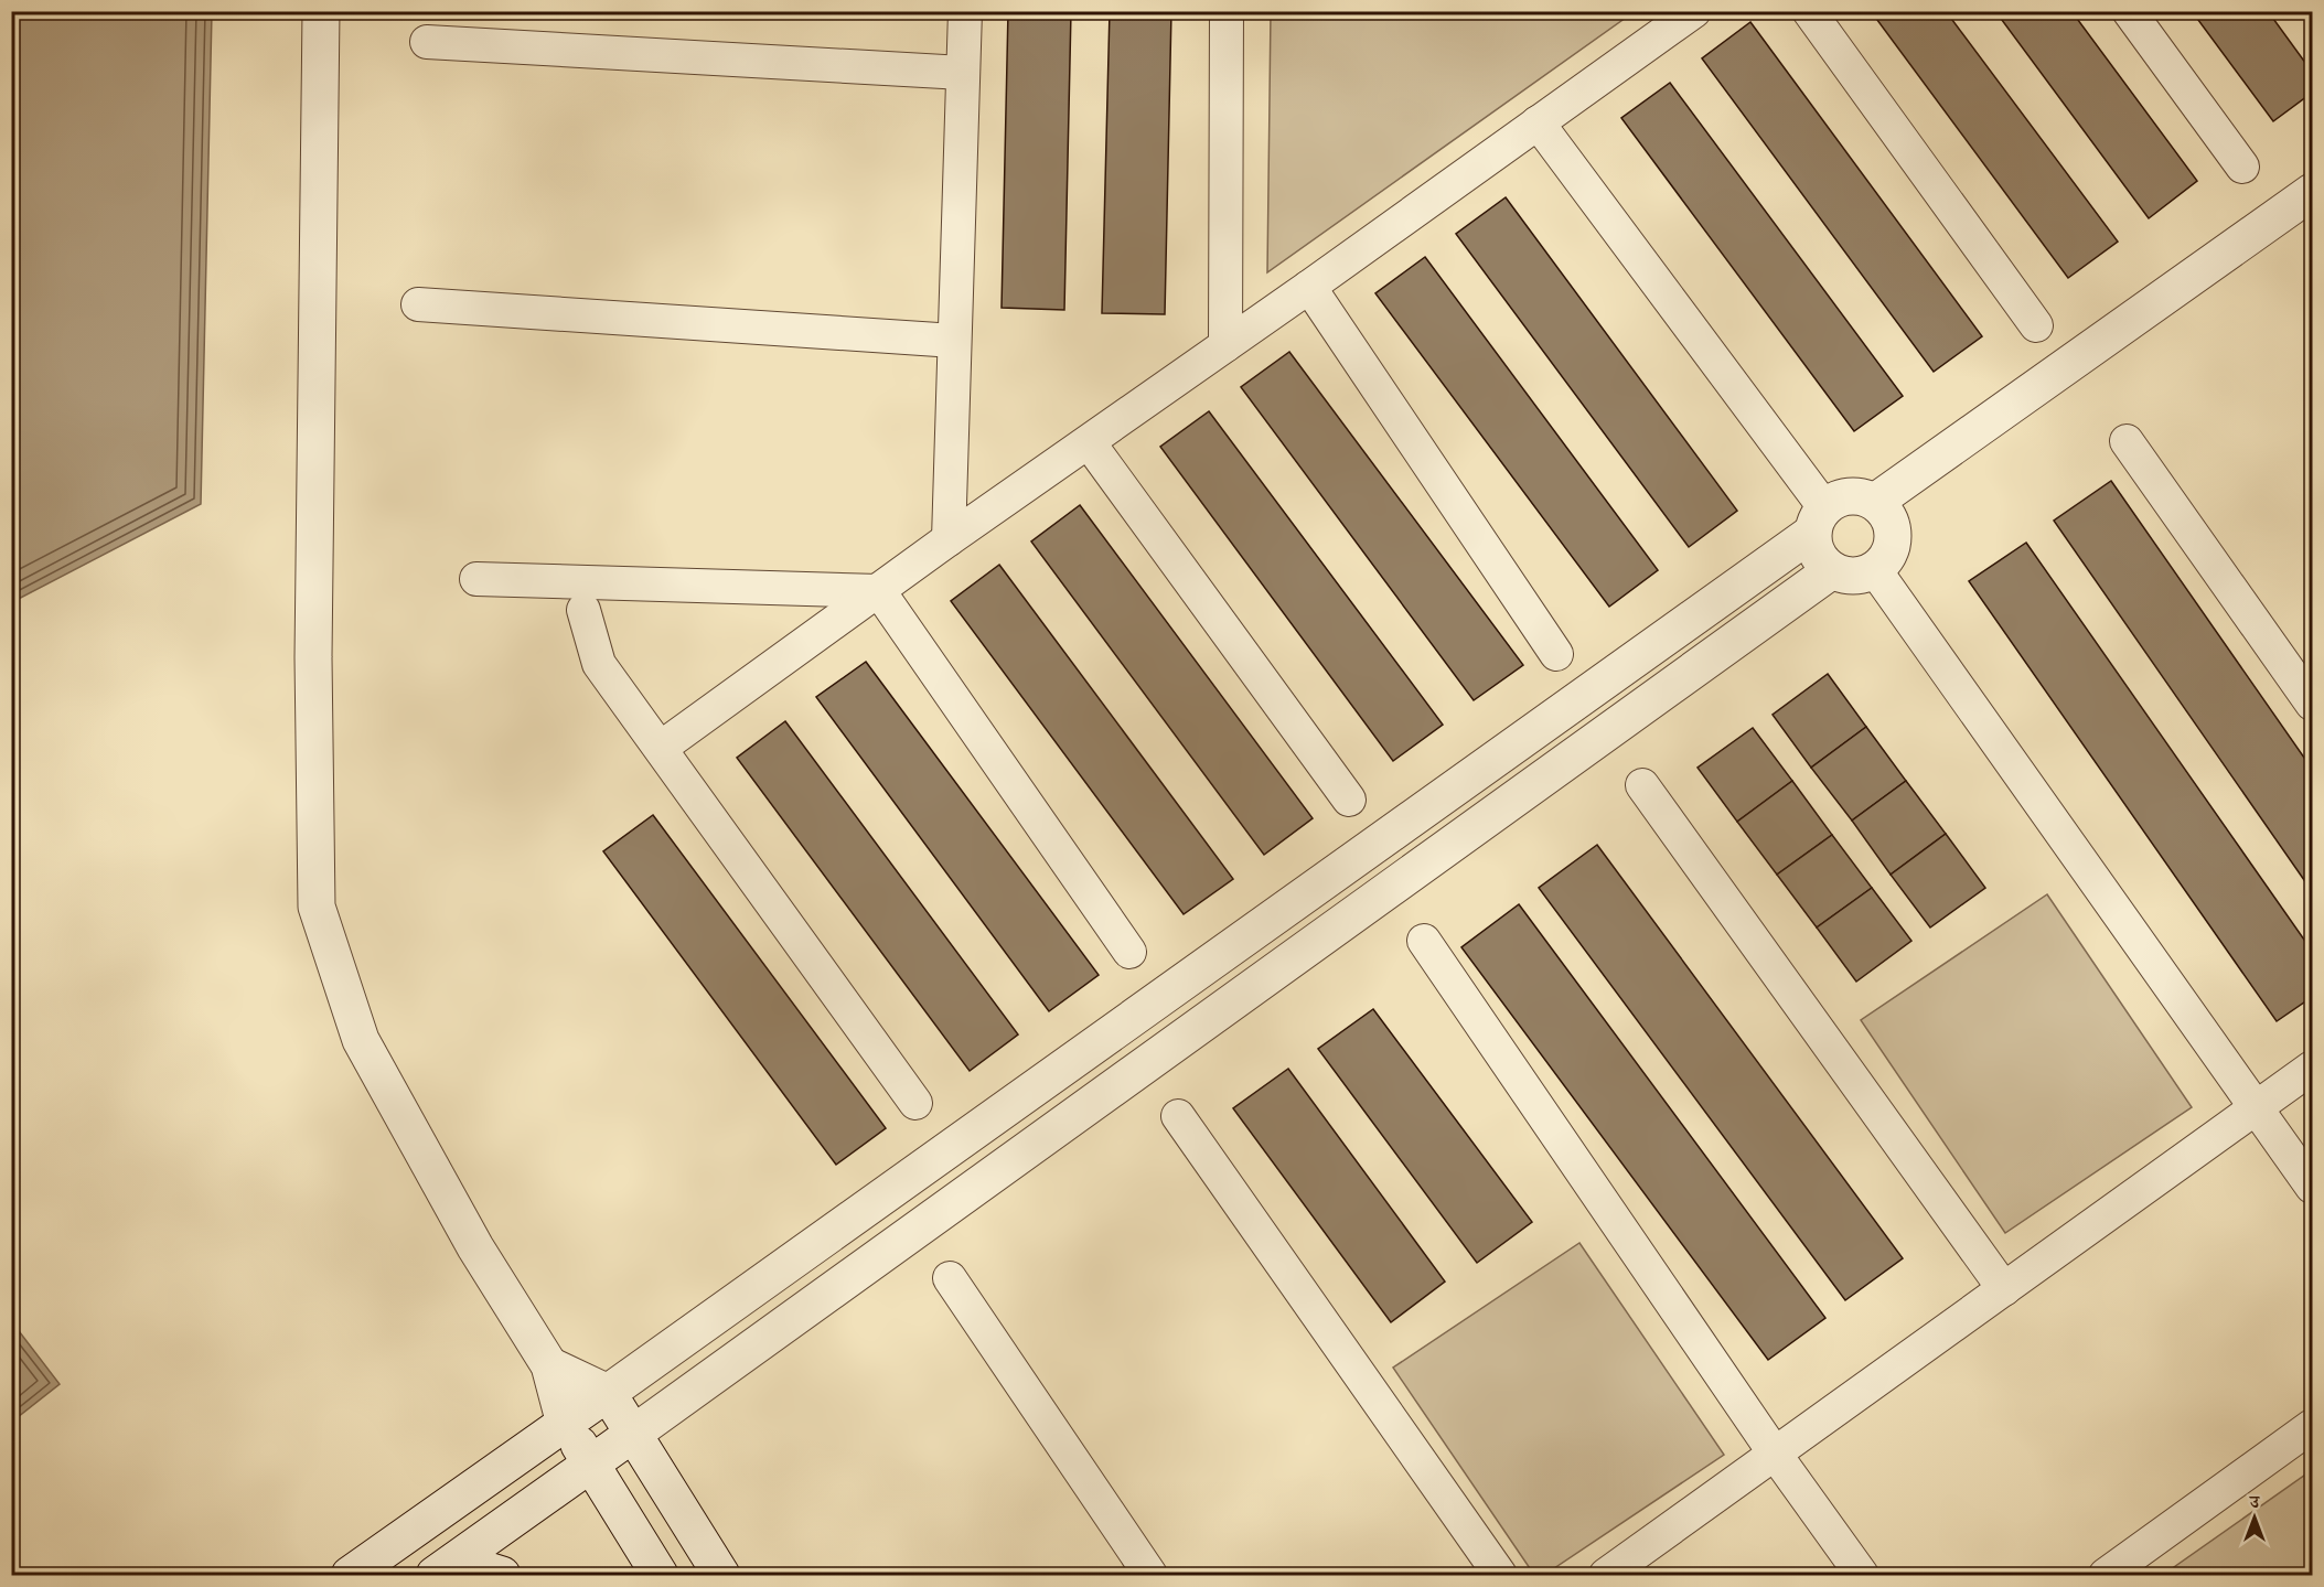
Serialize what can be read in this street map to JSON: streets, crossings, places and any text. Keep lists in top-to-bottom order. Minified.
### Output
{"north":"top"}
